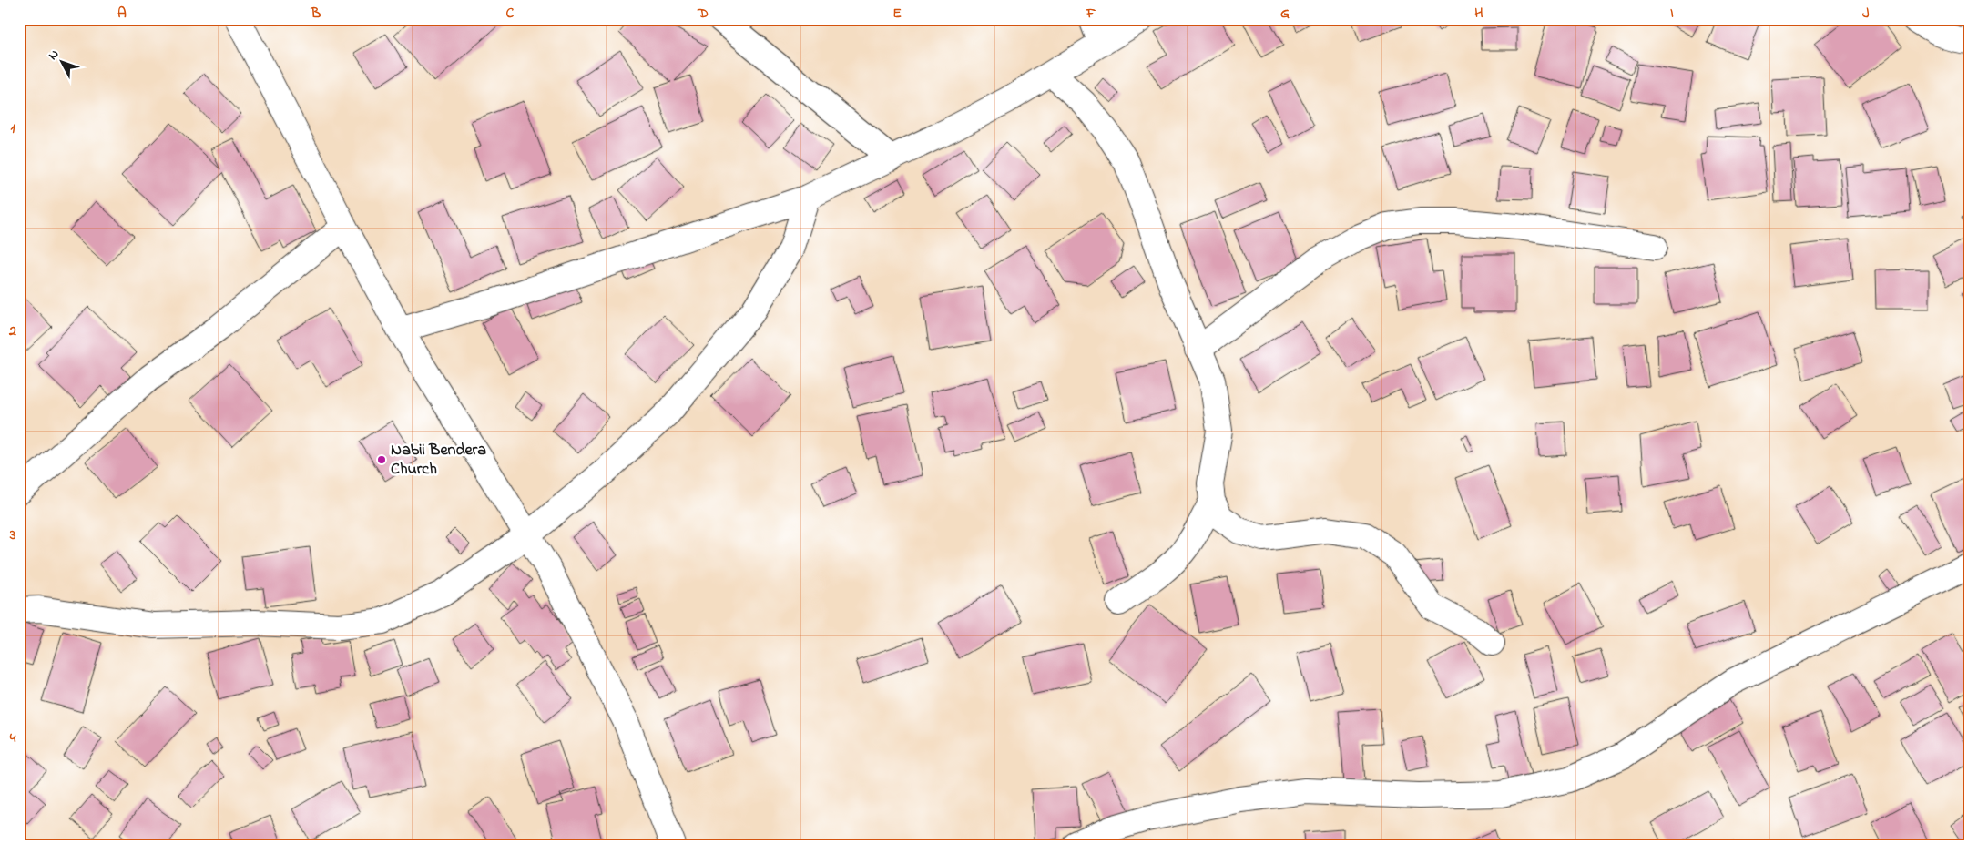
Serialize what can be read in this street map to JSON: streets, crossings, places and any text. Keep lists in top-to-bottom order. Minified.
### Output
{"places":["Nabii Bendera Church"],"north":"top left","grid":{"columns":["A","B","C","D","E","F","G","H","I","J"],"rows":["1","2","3","4"]}}
